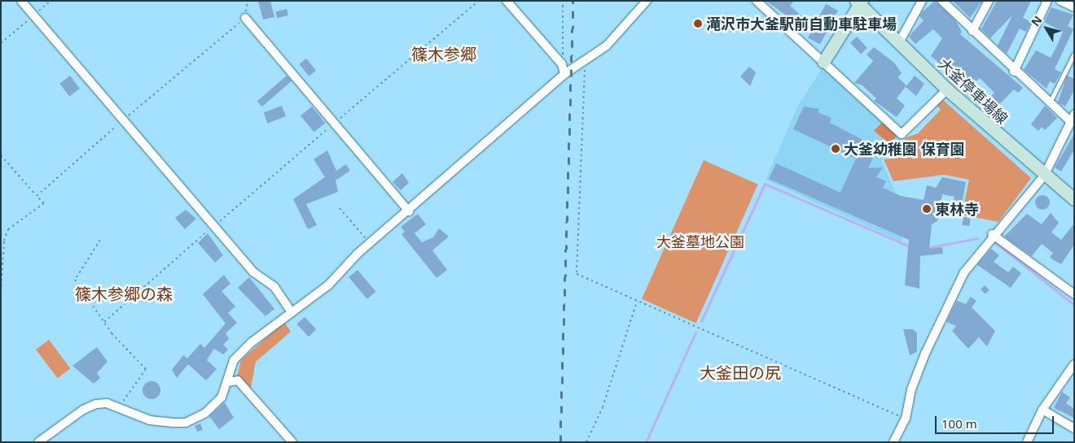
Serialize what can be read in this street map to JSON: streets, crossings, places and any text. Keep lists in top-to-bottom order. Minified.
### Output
{"streets":{"main road":["大釜停車場線"]},"districts":["篠木参郷","篠木参郷の森","大釜田の尻"],"parks":["大釜墓地公園"],"places":["滝沢市大釜駅前自動車駐車場","大釜幼稚園 保育園","東林寺"],"scale_bar":"100 m","north":"top left"}
